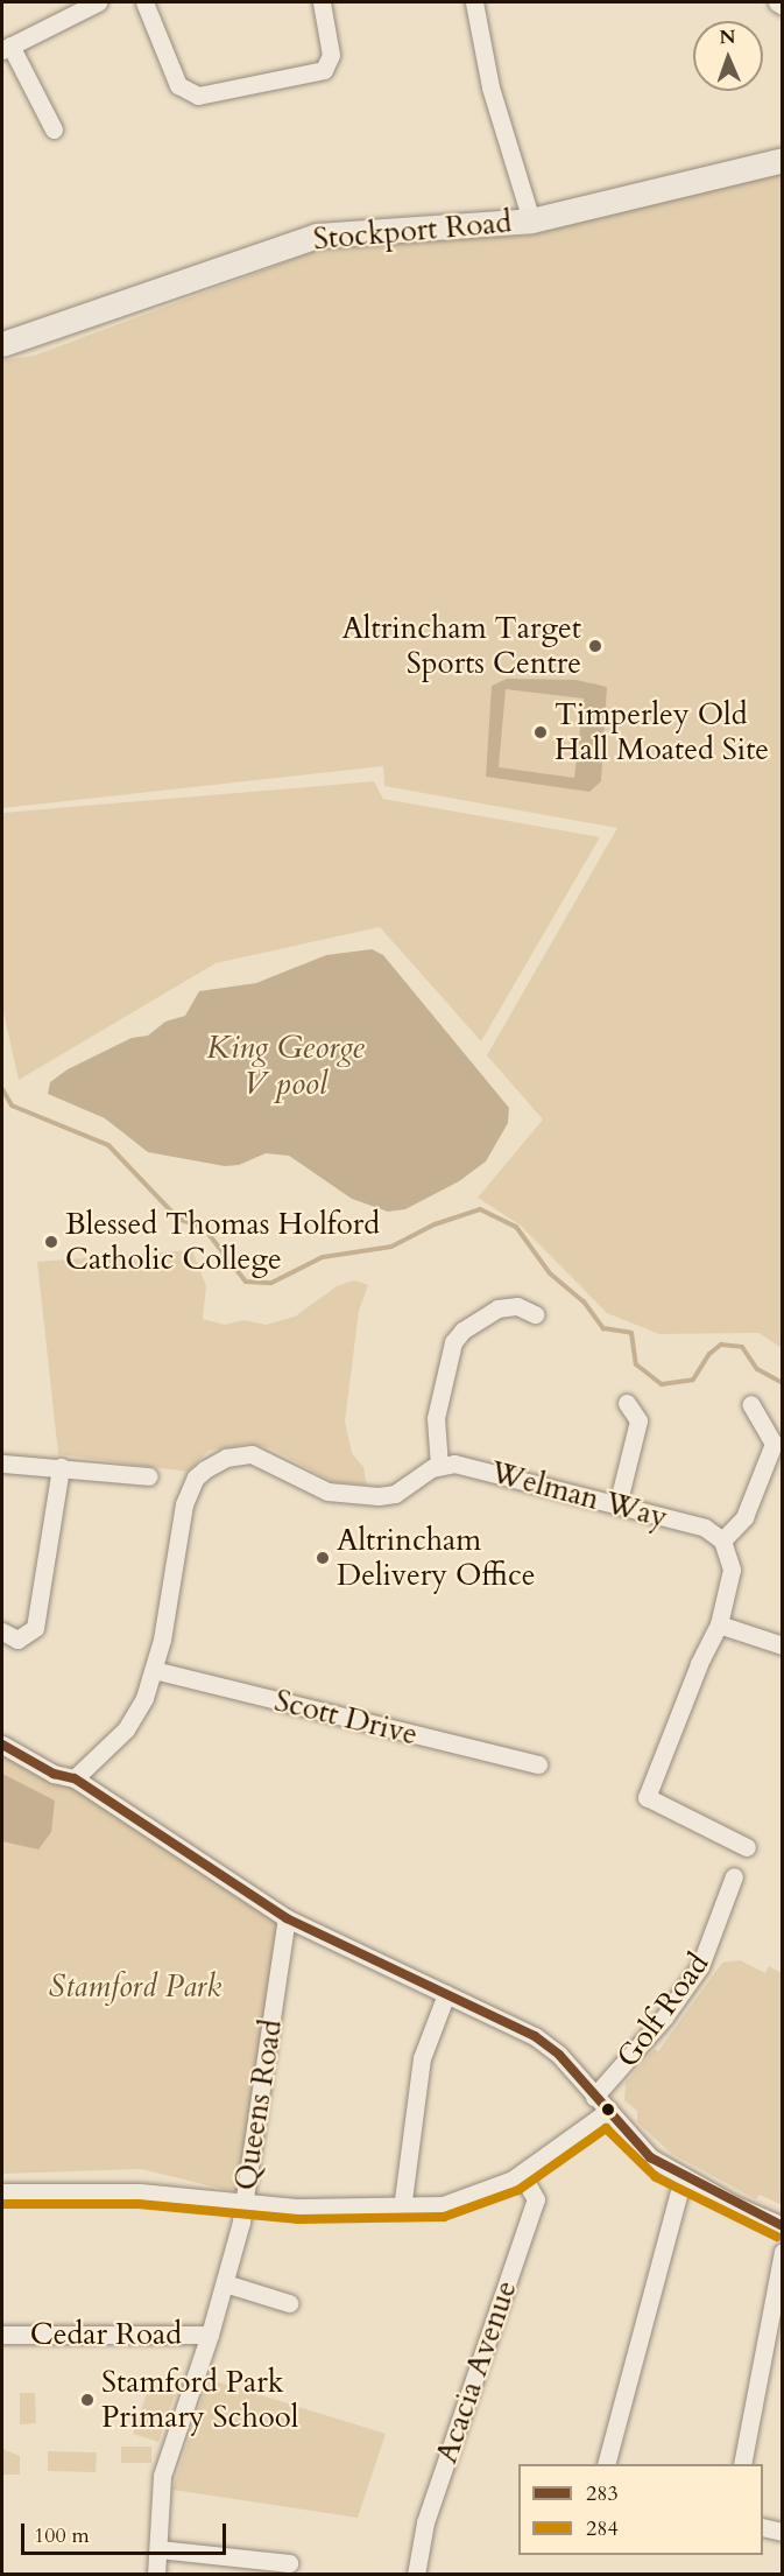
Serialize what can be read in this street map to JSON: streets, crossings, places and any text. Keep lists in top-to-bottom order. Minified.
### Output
{"streets":{"highway":["Stockport Road"],"street":["Welman Way","Scott Drive","Golf Road","Queens Road","Cedar Road","Acacia Avenue"]},"crossings":[["Queens Road","Cedar Road"]],"water":["King George V pool"],"parks":["Stamford Park"],"places":["Altrincham Target Sports Centre","Timperley Old Hall Moated Site","Blessed Thomas Holford Catholic College","Altrincham Delivery Office","Stamford Park Primary School"],"lines":["transit line 283","transit line 284"],"legend":["283","284"],"scale_bar":"100 m","north":"top"}
